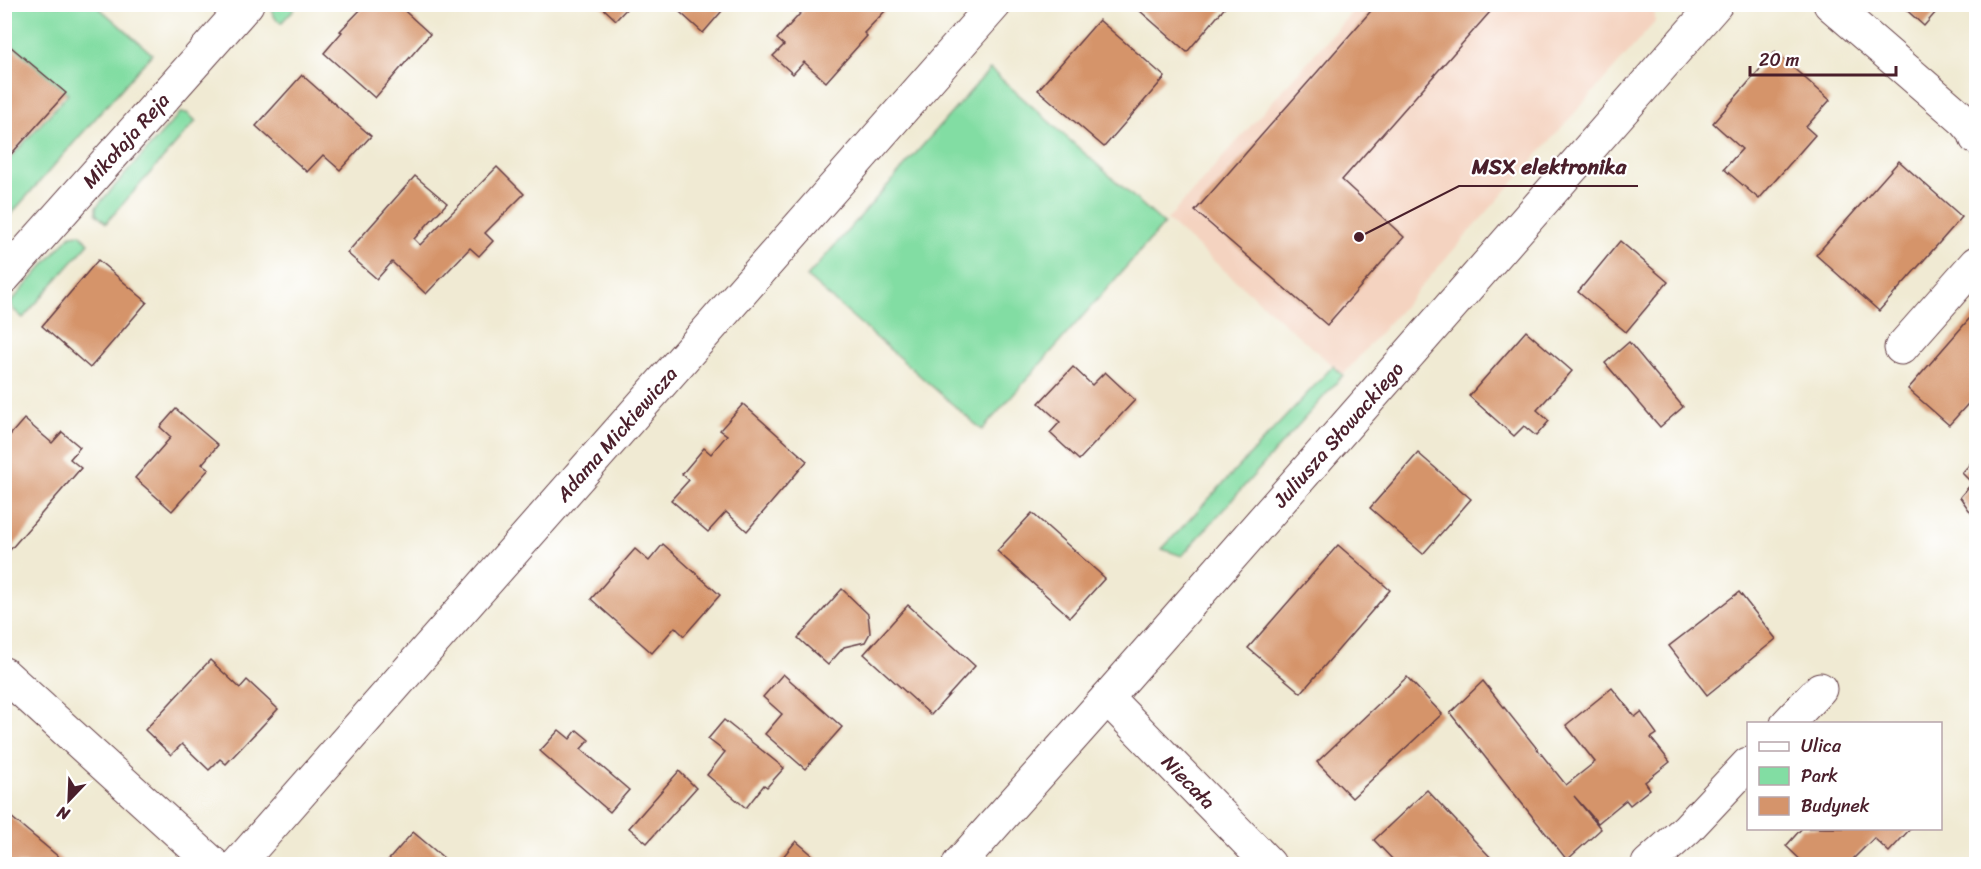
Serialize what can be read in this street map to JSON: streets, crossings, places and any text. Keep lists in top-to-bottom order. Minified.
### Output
{"streets":{"street":["Mikołaja Reja","Adama Mickiewicza","Juliusza Słowackiego","Niecała"]},"crossings":[["Juliusza Słowackiego","Niecała"]],"places":["MSX elektronika"],"legend":["Ulica","Park","Budynek"],"scale_bar":"20 m","north":"bottom left"}
